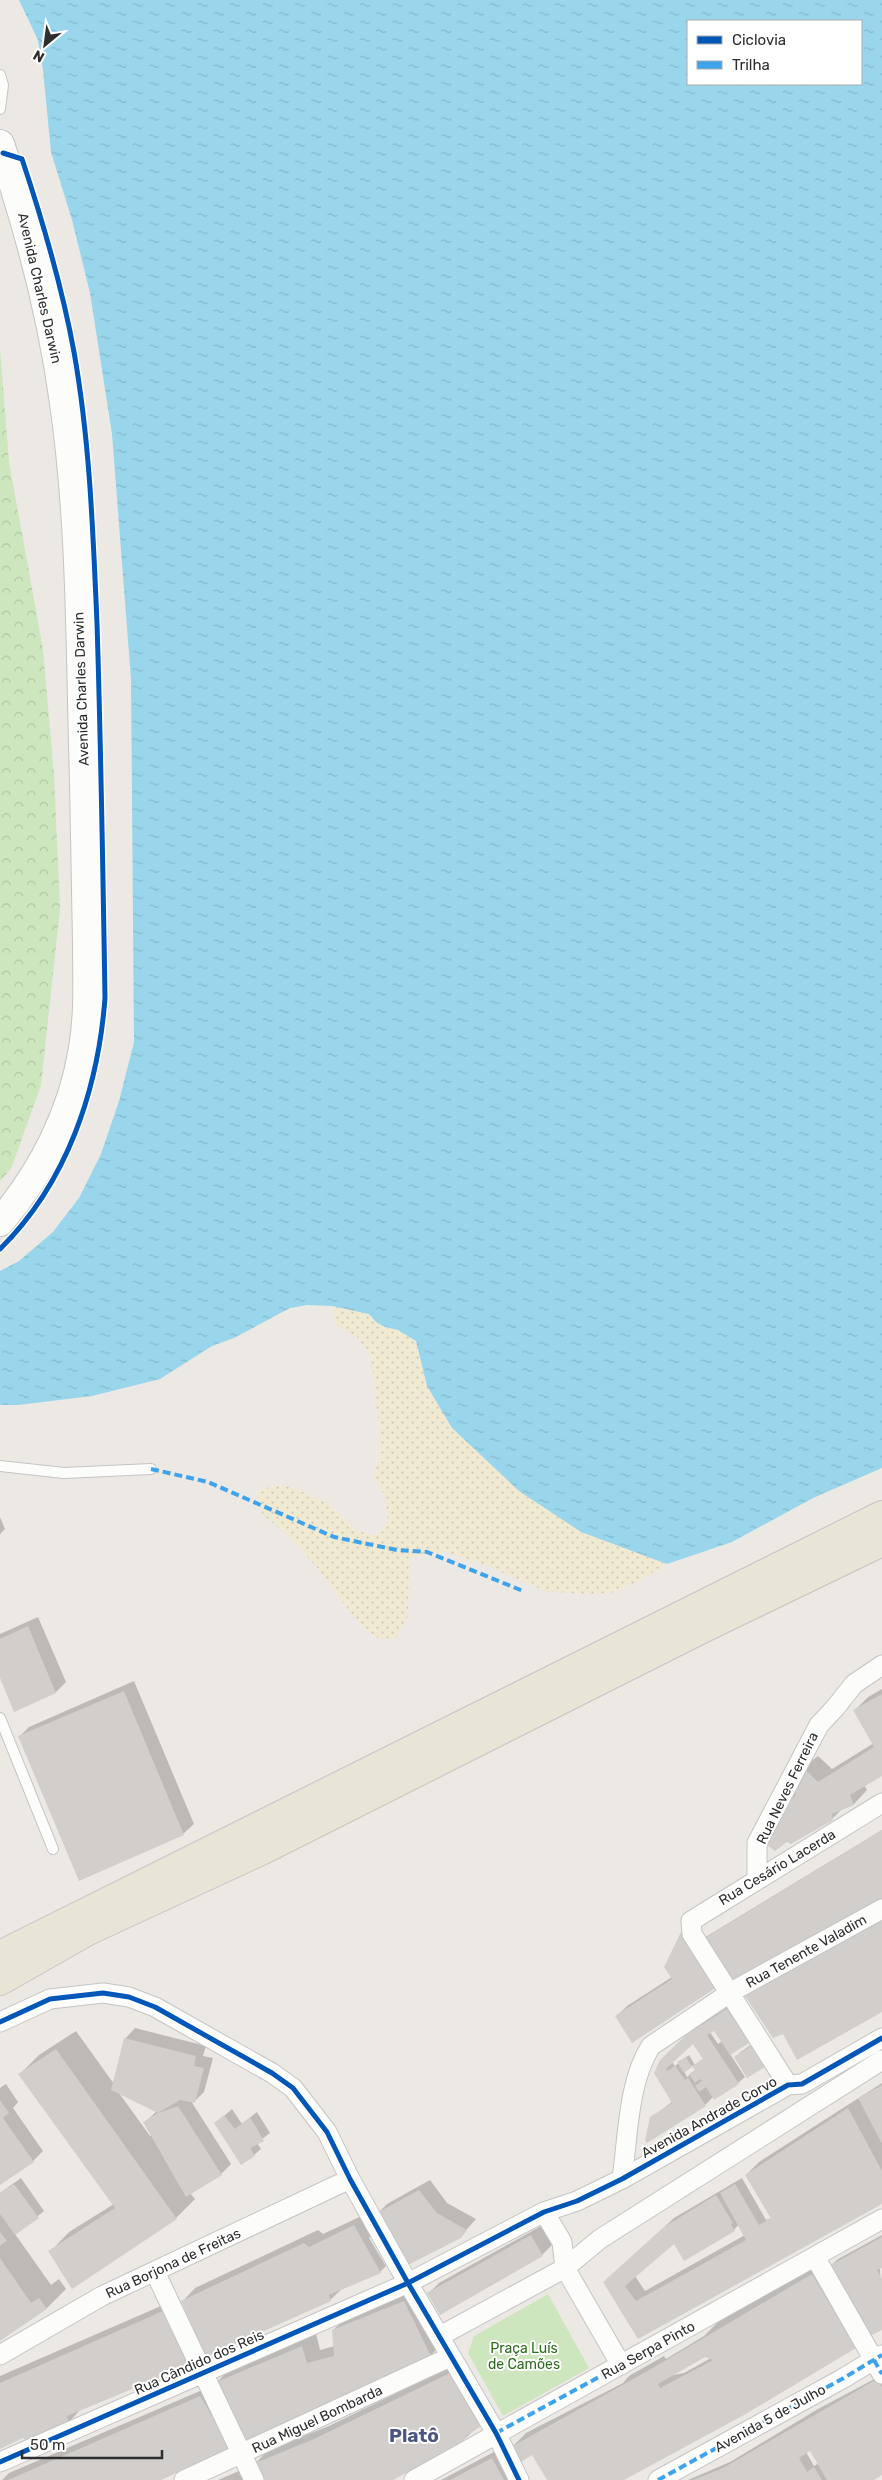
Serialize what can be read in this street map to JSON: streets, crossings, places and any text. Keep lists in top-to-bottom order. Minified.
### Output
{"streets":{"main road":["Avenida Charles Darwin"],"street":["Rua Neves Ferreira","Rua Cesário Lacerda","Rua Tenente Valadim","Avenida Andrade Corvo","Rua Borjona de Freitas","Rua Serpa Pinto","Rua Cândido dos Reis","Avenida 5 de Julho","Rua Miguel Bombarda"]},"crossings":[["Rua Neves Ferreira","Rua Cesário Lacerda"],["Rua Cesário Lacerda","Rua Tenente Valadim"],["Rua Tenente Valadim","Avenida Andrade Corvo"],["Avenida Andrade Corvo","Rua Cândido dos Reis"]],"districts":["Platô"],"parks":["Praça Luís de Camões"],"legend":["Ciclovia","Trilha"],"scale_bar":"50 m","north":"bottom left"}
